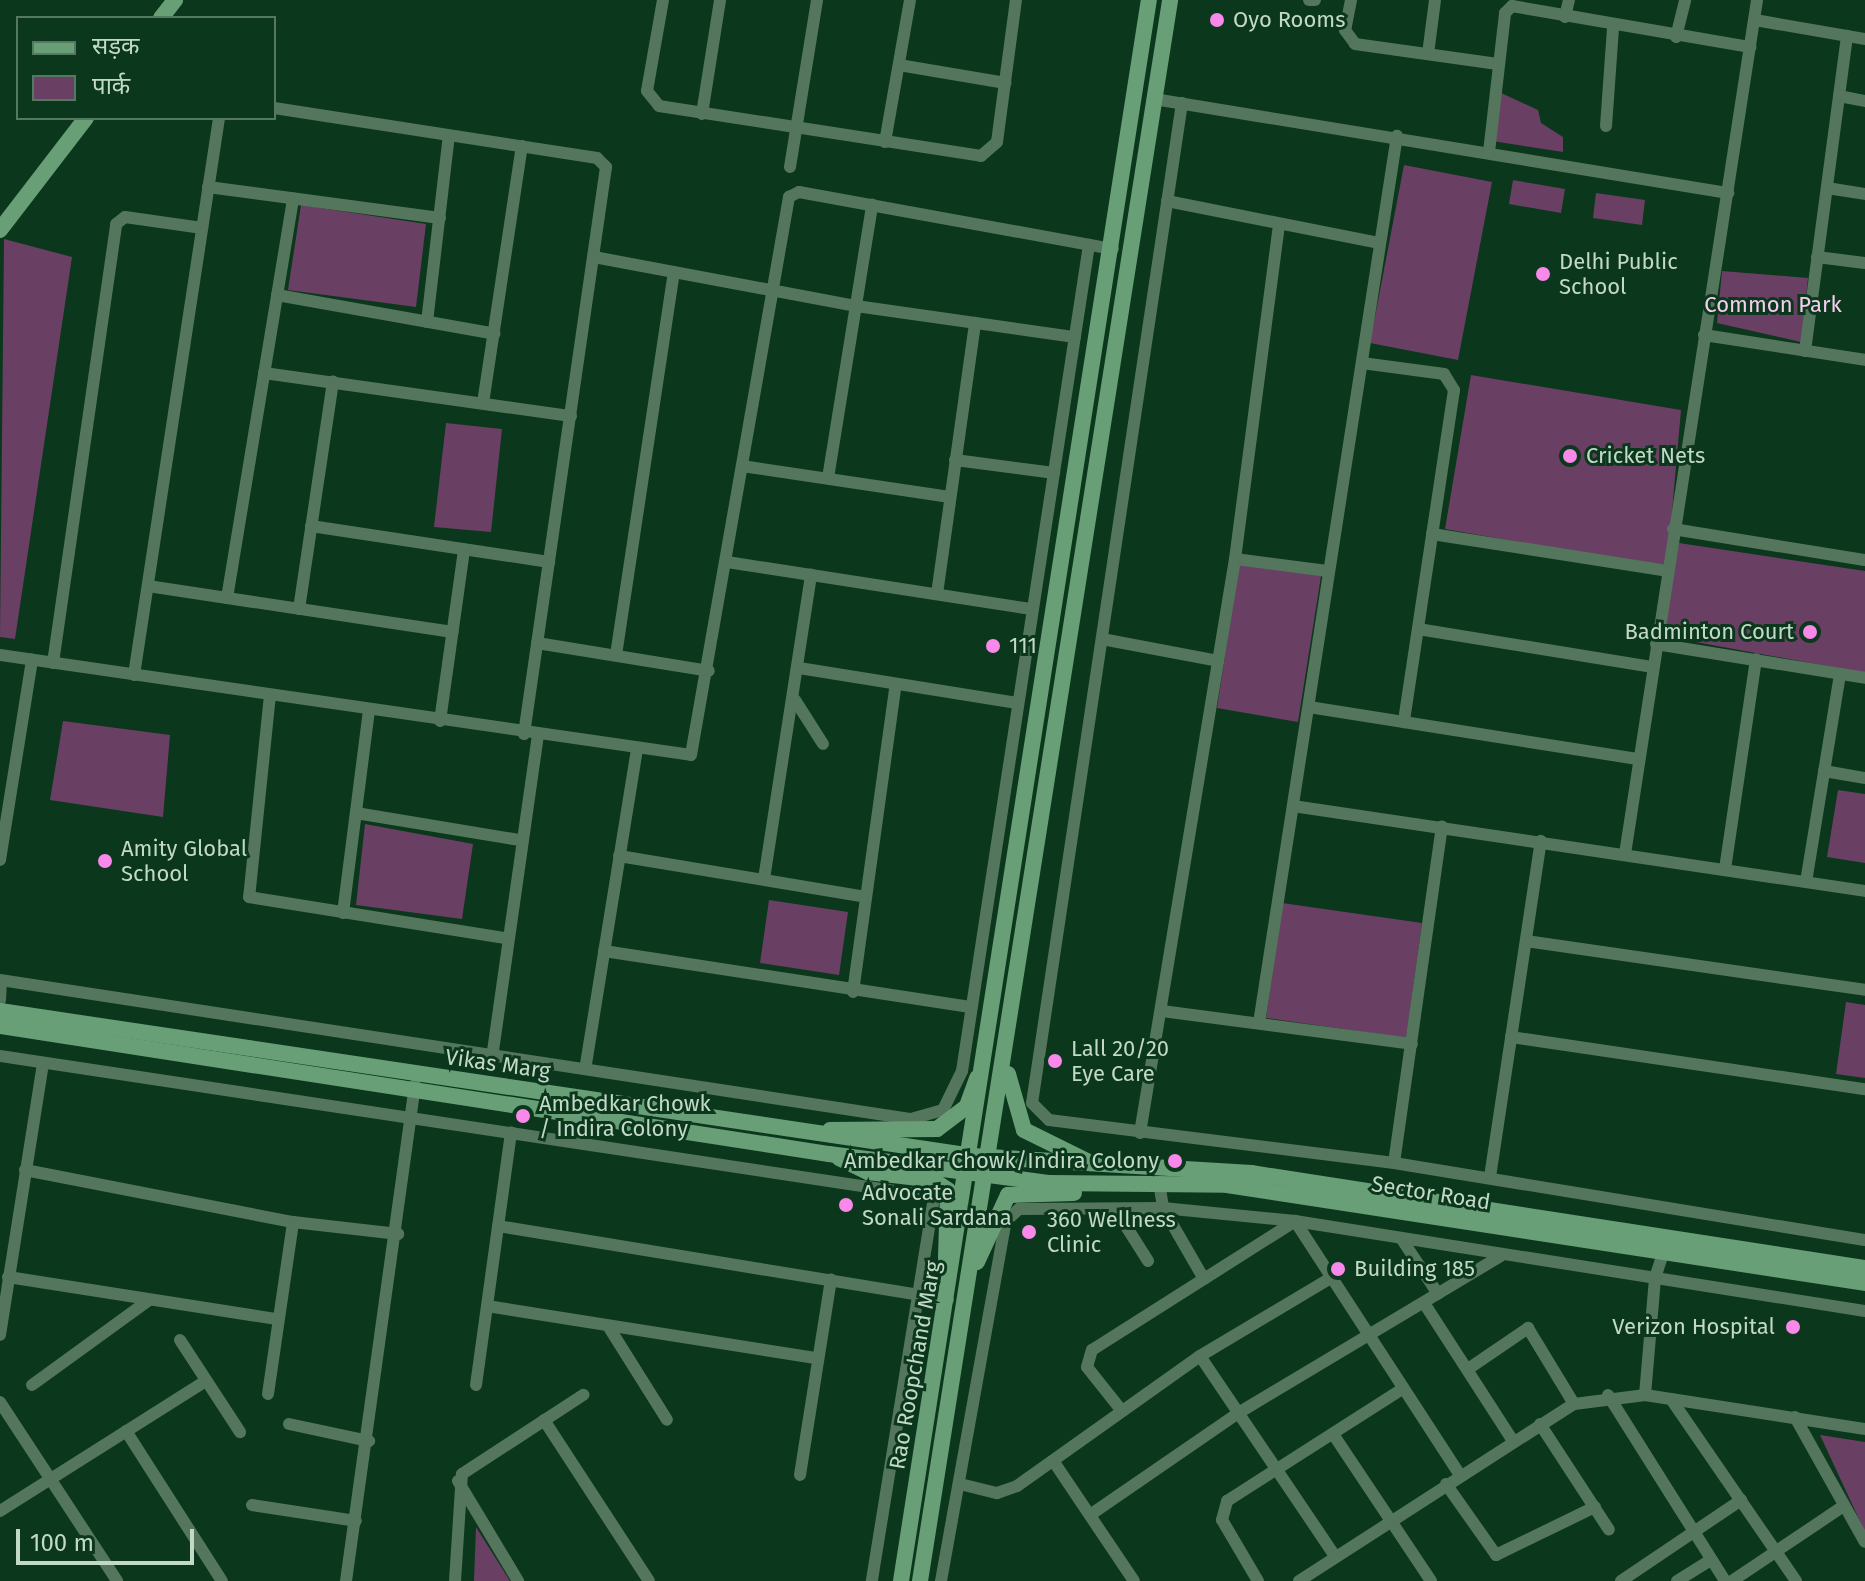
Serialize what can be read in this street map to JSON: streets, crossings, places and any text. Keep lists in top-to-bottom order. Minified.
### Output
{"streets":{"main road":["Vikas Marg","Sector Road","Rao Roopchand Marg"]},"crossings":[["Vikas Marg","Sector Road"],["Vikas Marg","Rao Roopchand Marg"],["Sector Road","Rao Roopchand Marg"]],"parks":["Common Park"],"places":["Oyo Rooms","Delhi Public School","Cricket Nets","Badminton Court","111","Amity Global School","Lall 20/20 Eye Care","Ambedkar Chowk / Indira Colony","Ambedkar Chowk/Indira Colony","Advocate Sonali Sardana","360 Wellness Clinic","Building 185","Verizon Hospital"],"legend":["सड़क","पार्क"],"scale_bar":"100 m"}
